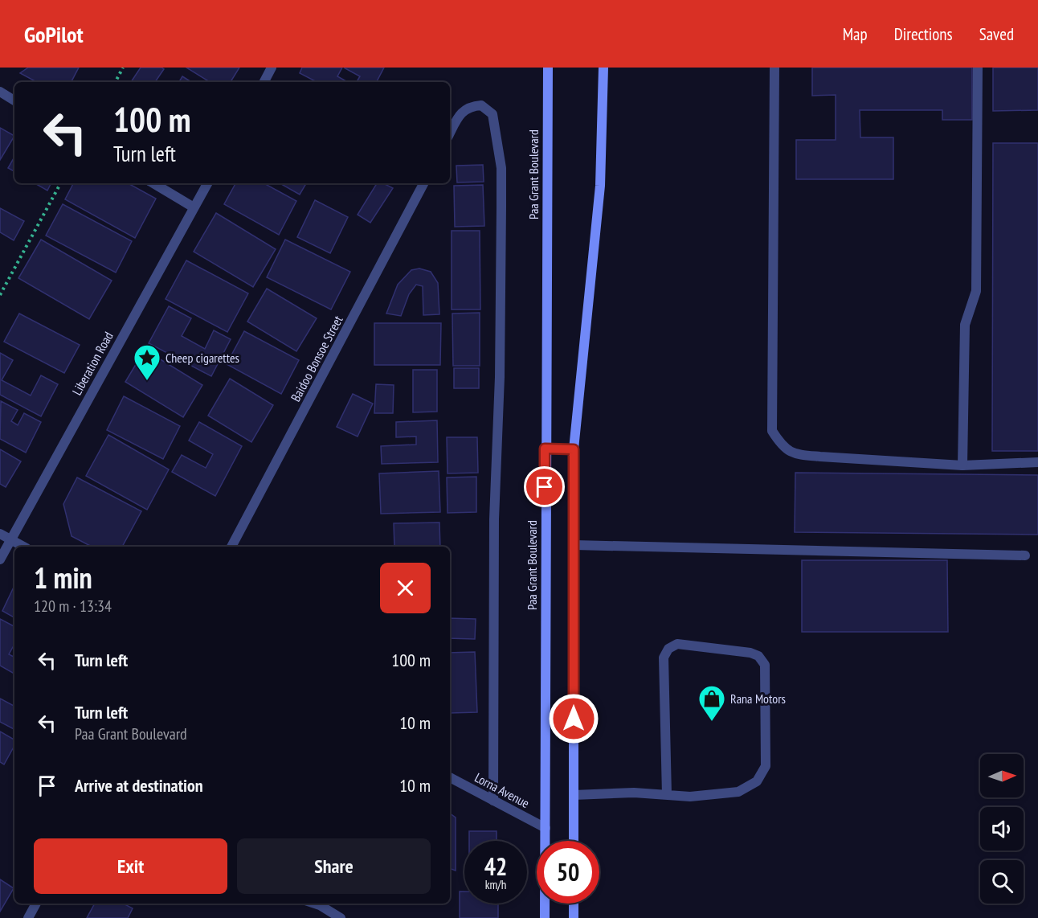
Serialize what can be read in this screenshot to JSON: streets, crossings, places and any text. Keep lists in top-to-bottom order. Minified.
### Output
{"streets":{"main road":["Paa Grant Boulevard"],"street":["Baidoo Bonsoe Street","Liberation Road","Lorna Avenue"]},"crossings":[["Paa Grant Boulevard","Lorna Avenue"]],"places":{"place":["Cheep cigarettes"],"shop":["Rana Motors"]},"north":"right","page":{"header":"GoPilot","nav":["Map","Directions","Saved"],"turn":["100 m","Turn left"],"heading":["1 min","120 m · 13:34"],"list":[{"name":"Turn left","value":"100 m"},{"name":"Turn left","note":"Paa Grant Boulevard","value":"10 m"},{"name":"Arrive at destination","value":"10 m"}],"buttons":["Exit","Share"],"speed":"42 km/h","limit":"50"}}
